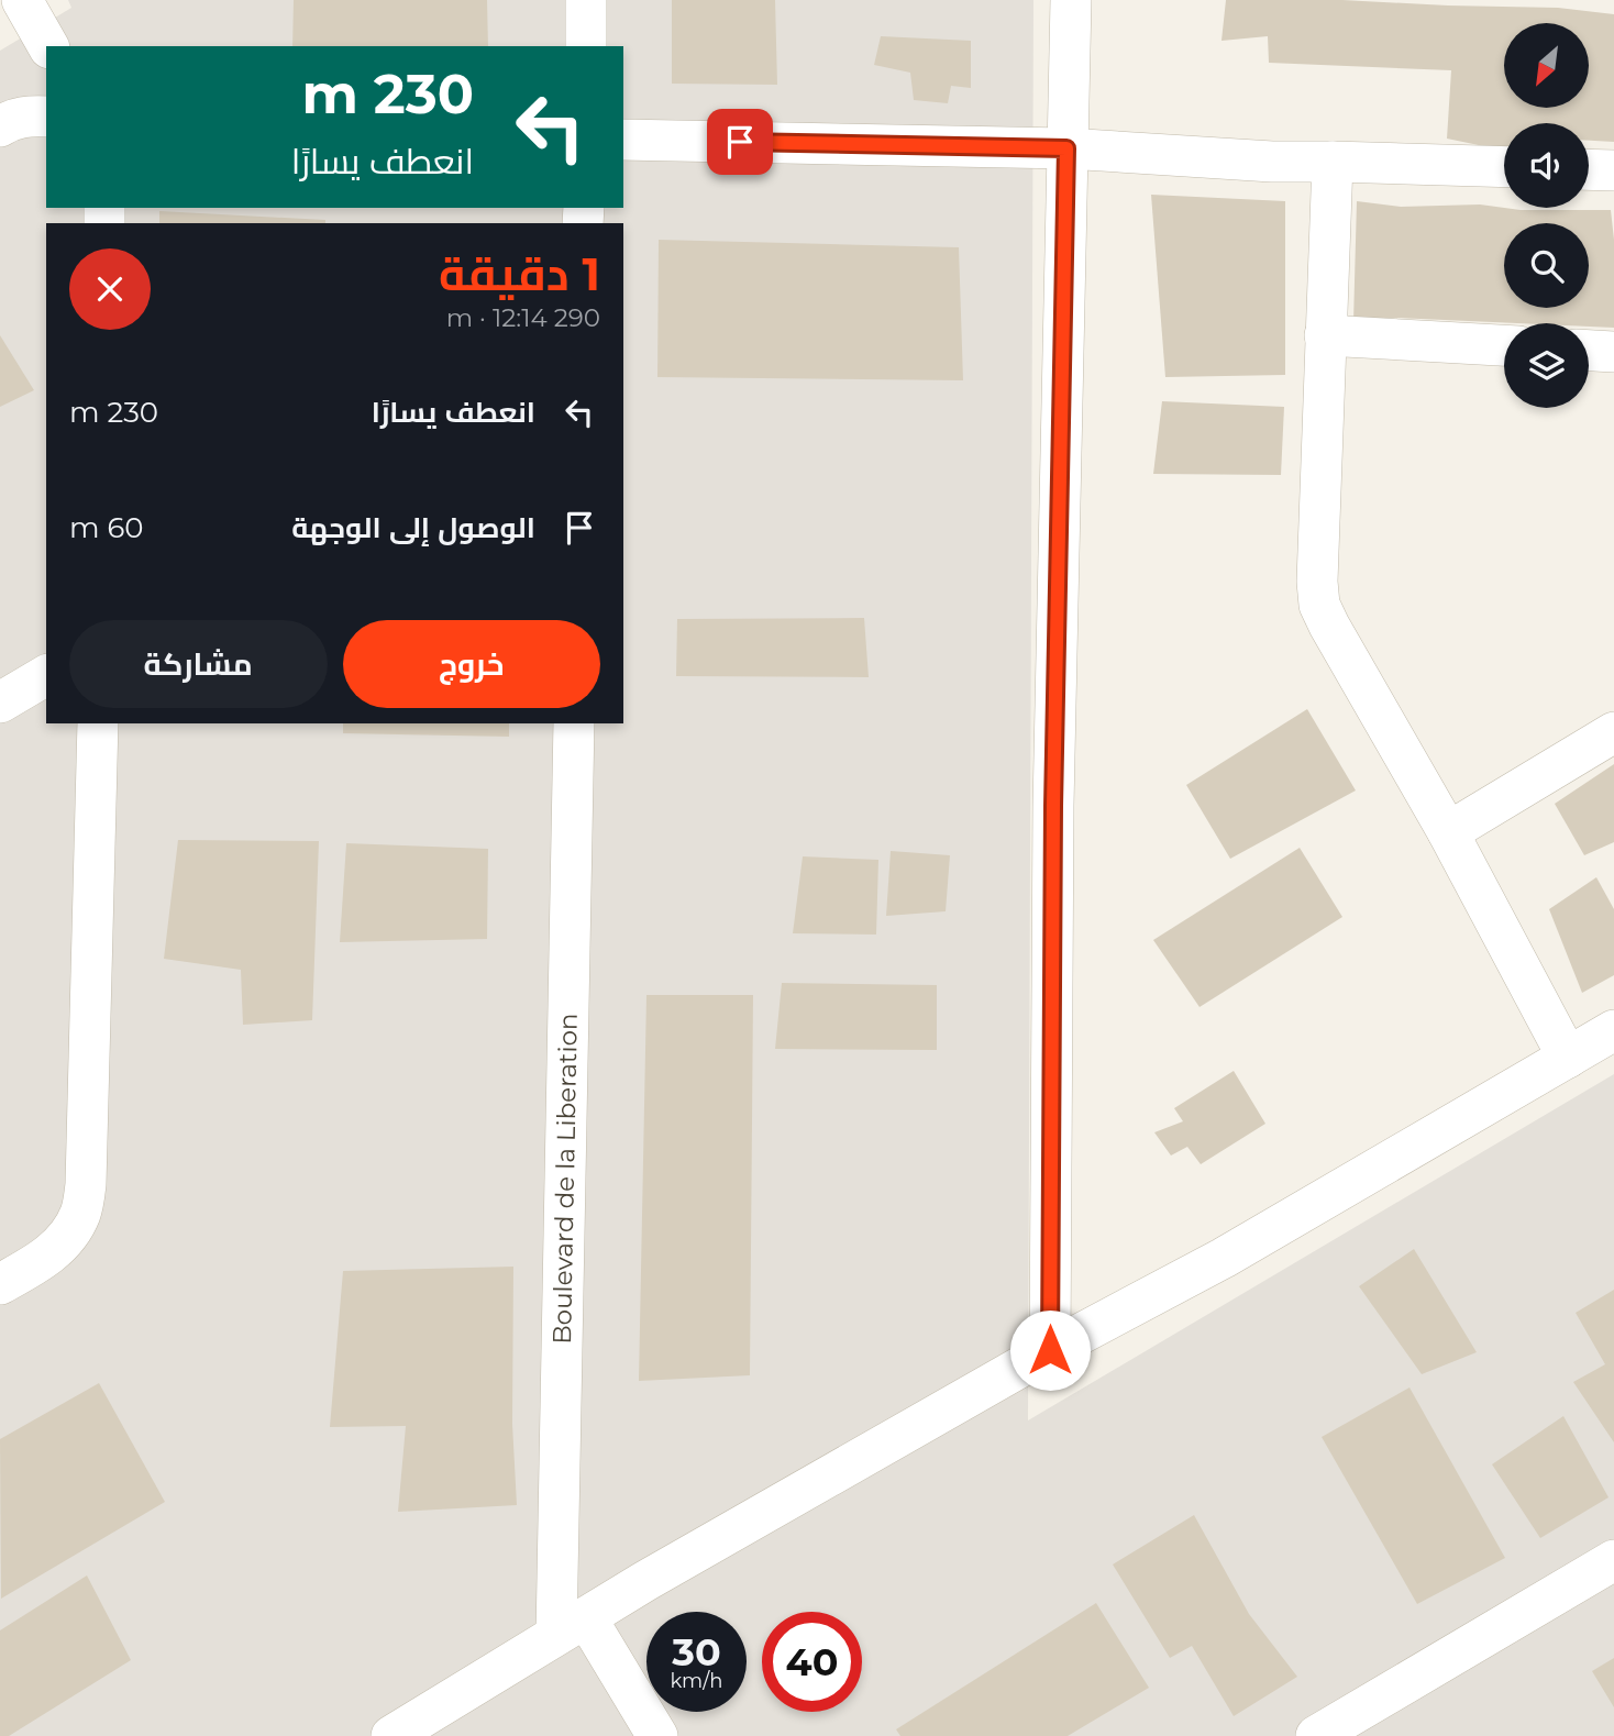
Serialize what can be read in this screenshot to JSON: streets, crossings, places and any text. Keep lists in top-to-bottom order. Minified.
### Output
{"streets":{"street":["Boulevard de la Liberation"]},"north":"bottom left","page":{"turn":["230 m","انعطف يسارًا"],"heading":["1 دقيقة","290 m · 12:14"],"list":[{"name":"انعطف يسارًا","value":"230 m"},{"name":"الوصول إلى الوجهة","value":"60 m"}],"buttons":["خروج","مشاركة"],"speed":"30 km/h","limit":"40"}}
